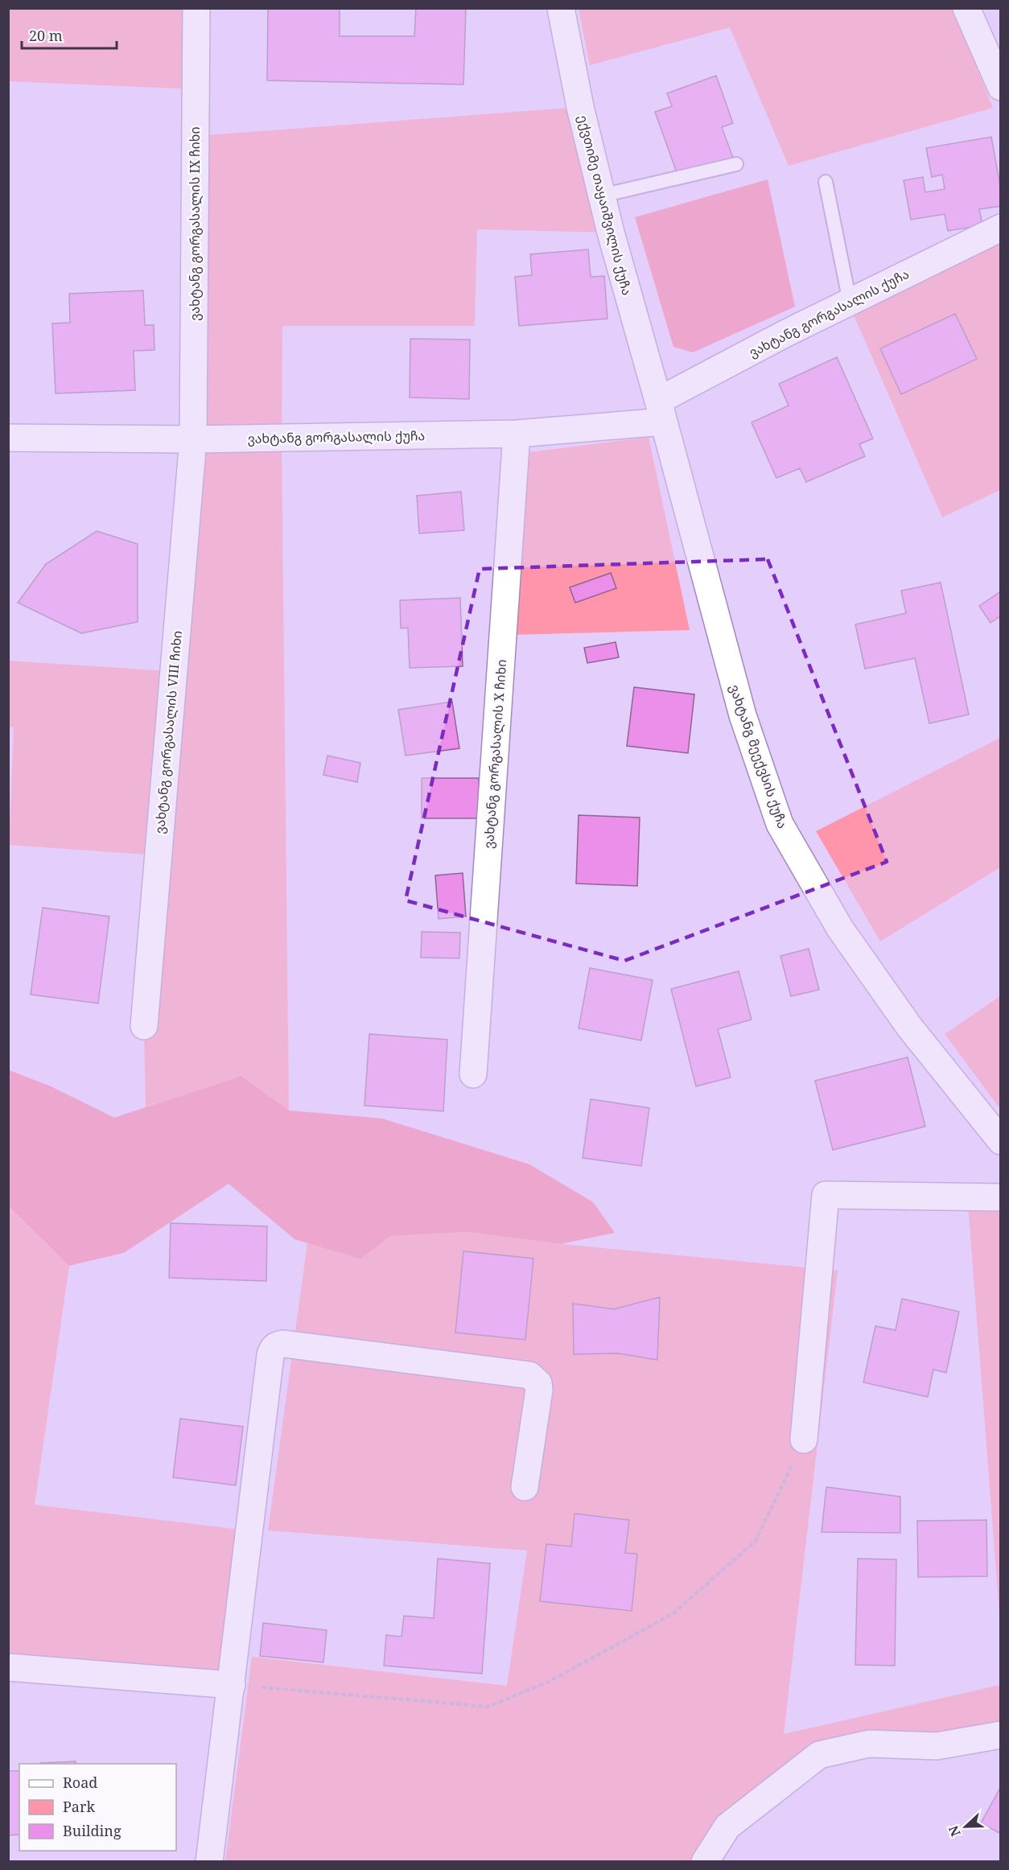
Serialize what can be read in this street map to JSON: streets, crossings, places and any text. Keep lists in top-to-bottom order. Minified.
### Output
{"streets":{"street":["ექვთიმე თაყაიშვილის ქუჩა","ვახტანგ გორგასალის IX ჩიხი","ვახტანგ გორგასალის ქუჩა","ვახტანგ გორგასალის VIII ჩიხი","ვახტანგ გორგასალის X ჩიხი","ვახტანგ მეექვსის ქუჩა"]},"crossings":[["ექვთიმე თაყაიშვილის ქუჩა","ვახტანგ გორგასალის ქუჩა"],["ექვთიმე თაყაიშვილის ქუჩა","ვახტანგ მეექვსის ქუჩა"],["ვახტანგ გორგასალის IX ჩიხი","ვახტანგ გორგასალის ქუჩა"],["ვახტანგ გორგასალის IX ჩიხი","ვახტანგ გორგასალის VIII ჩიხი"],["ვახტანგ გორგასალის ქუჩა","ვახტანგ გორგასალის VIII ჩიხი"],["ვახტანგ გორგასალის ქუჩა","ვახტანგ გორგასალის X ჩიხი"],["ვახტანგ გორგასალის ქუჩა","ვახტანგ მეექვსის ქუჩა"]],"legend":["Road","Park","Building"],"scale_bar":"20 m","north":"left"}
